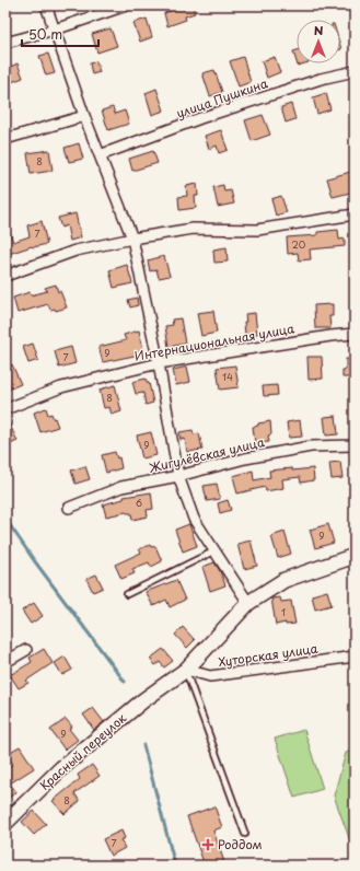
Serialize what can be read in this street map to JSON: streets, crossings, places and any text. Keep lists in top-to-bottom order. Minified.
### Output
{"streets":{"street":["улица Пушкина","Интернациональная улица","Жигулёвская улица","Хуторская улица","Красный переулок"]},"crossings":[["Хуторская улица","Красный переулок"]],"places":{"health":["Роддом"]},"house_numbers":["8","7","20","9","7","14","8","9","6","9","1","9","8","7"],"scale_bar":"50 m","north":"top"}
